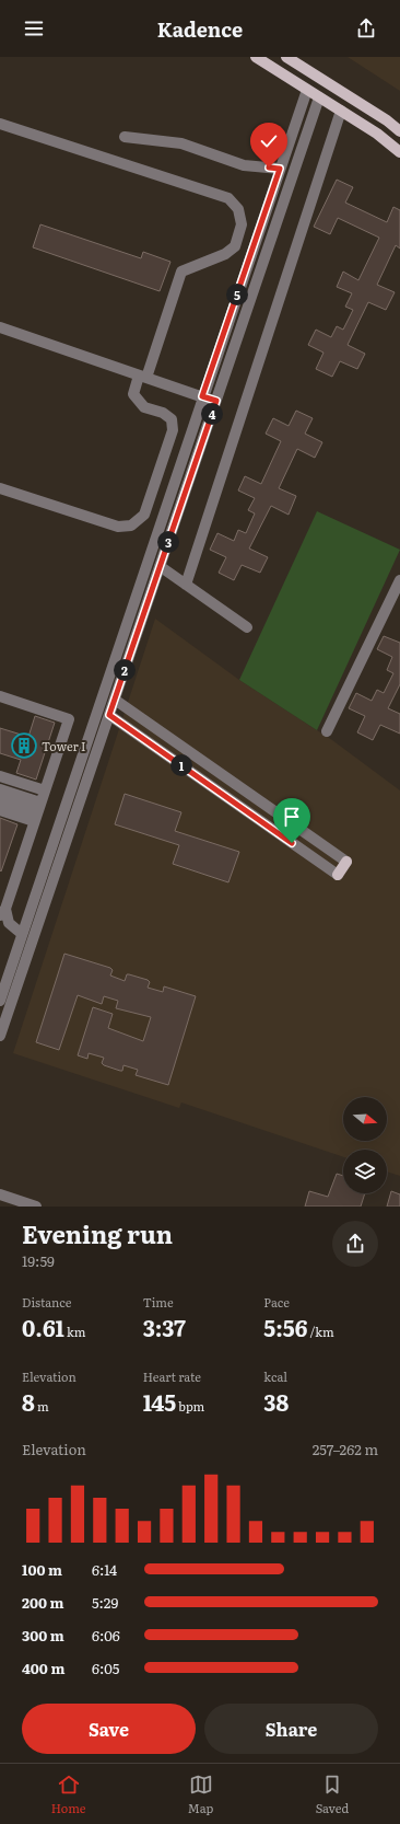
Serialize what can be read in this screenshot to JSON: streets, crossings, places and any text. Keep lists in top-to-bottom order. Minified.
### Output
{"places":{"building":["Tower I"]},"north":"right","page":{"header":"Kadence","pins":["5","4","3","2","1"],"heading":["Evening run","19:59"],"stats":[["Distance","0.61 km"],["Time","3:37"],["Pace","5:56 /km"],["Elevation","8 m"],["Heart rate","145 bpm"],["kcal","38"]],"chart":["Elevation","257–262 m"],"list":[{"name":"100 m","note":"6:14"},{"name":"200 m","note":"5:29"},{"name":"300 m","note":"6:06"},{"name":"400 m","note":"6:05"}],"buttons":["Save","Share"],"tabs":["Home","Map","Saved"]}}
